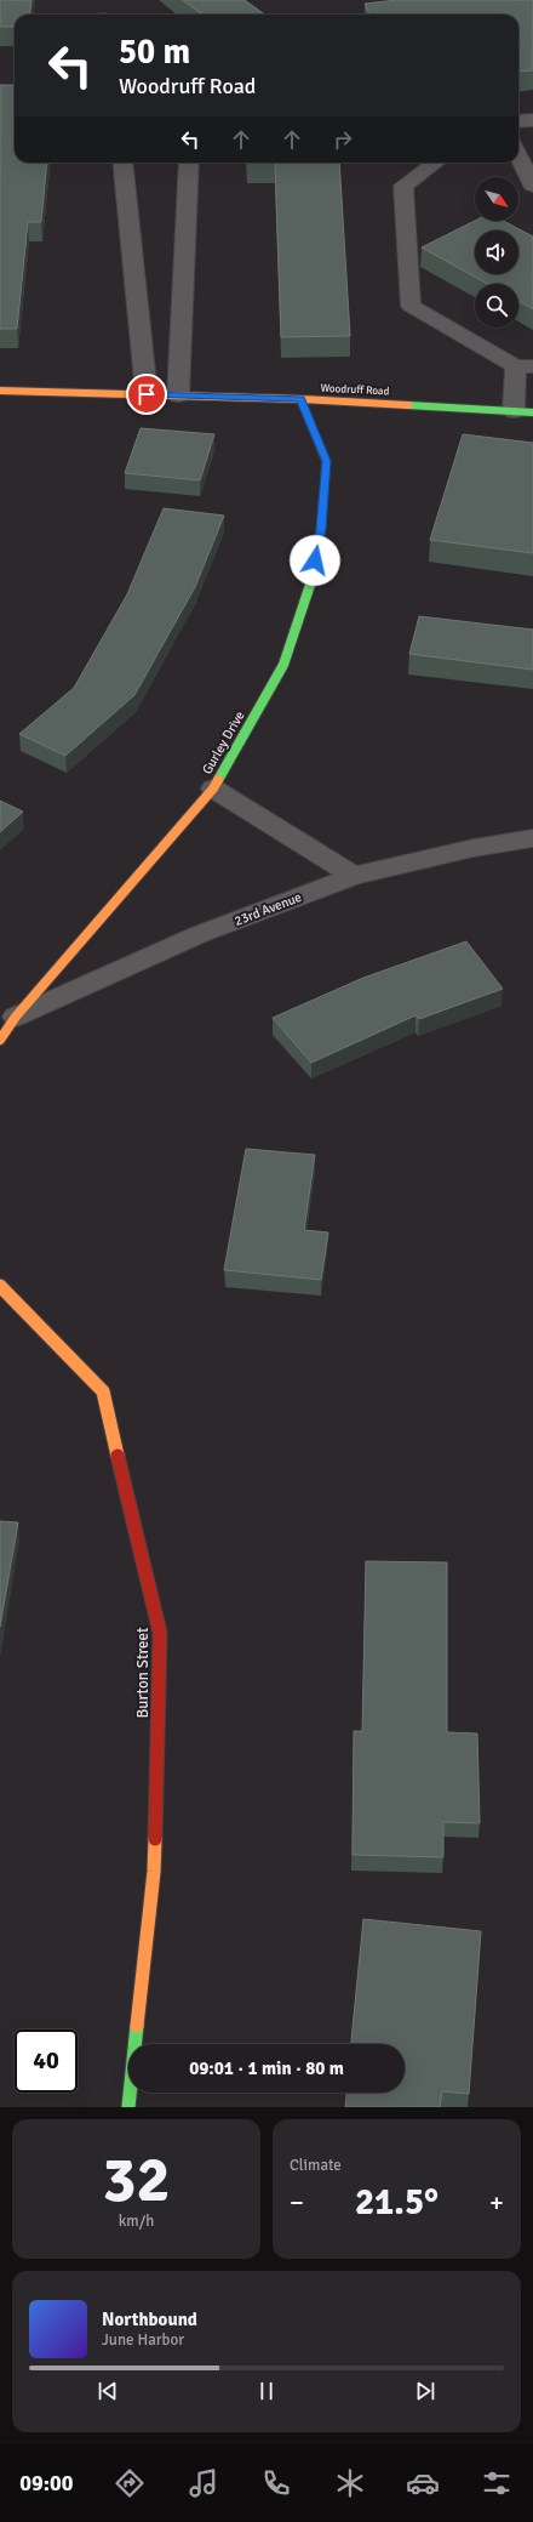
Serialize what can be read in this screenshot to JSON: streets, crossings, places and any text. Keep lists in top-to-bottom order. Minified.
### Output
{"streets":{"street":["Woodruff Road","Gurley Drive","23rd Avenue","Burton Street"]},"crossings":[["Woodruff Road","Gurley Drive"],["Gurley Drive","23rd Avenue"]],"north":"bottom right","page":{"turn":["50 m","Woodruff Road"],"limit":"40","trip":"09:01 · 1 min · 80 m","tile":[["32","km/h"],"Climate"],"heat":["−","21.5°","+"],"song":["Northbound","June Harbor"],"tabs":"09:00"}}
